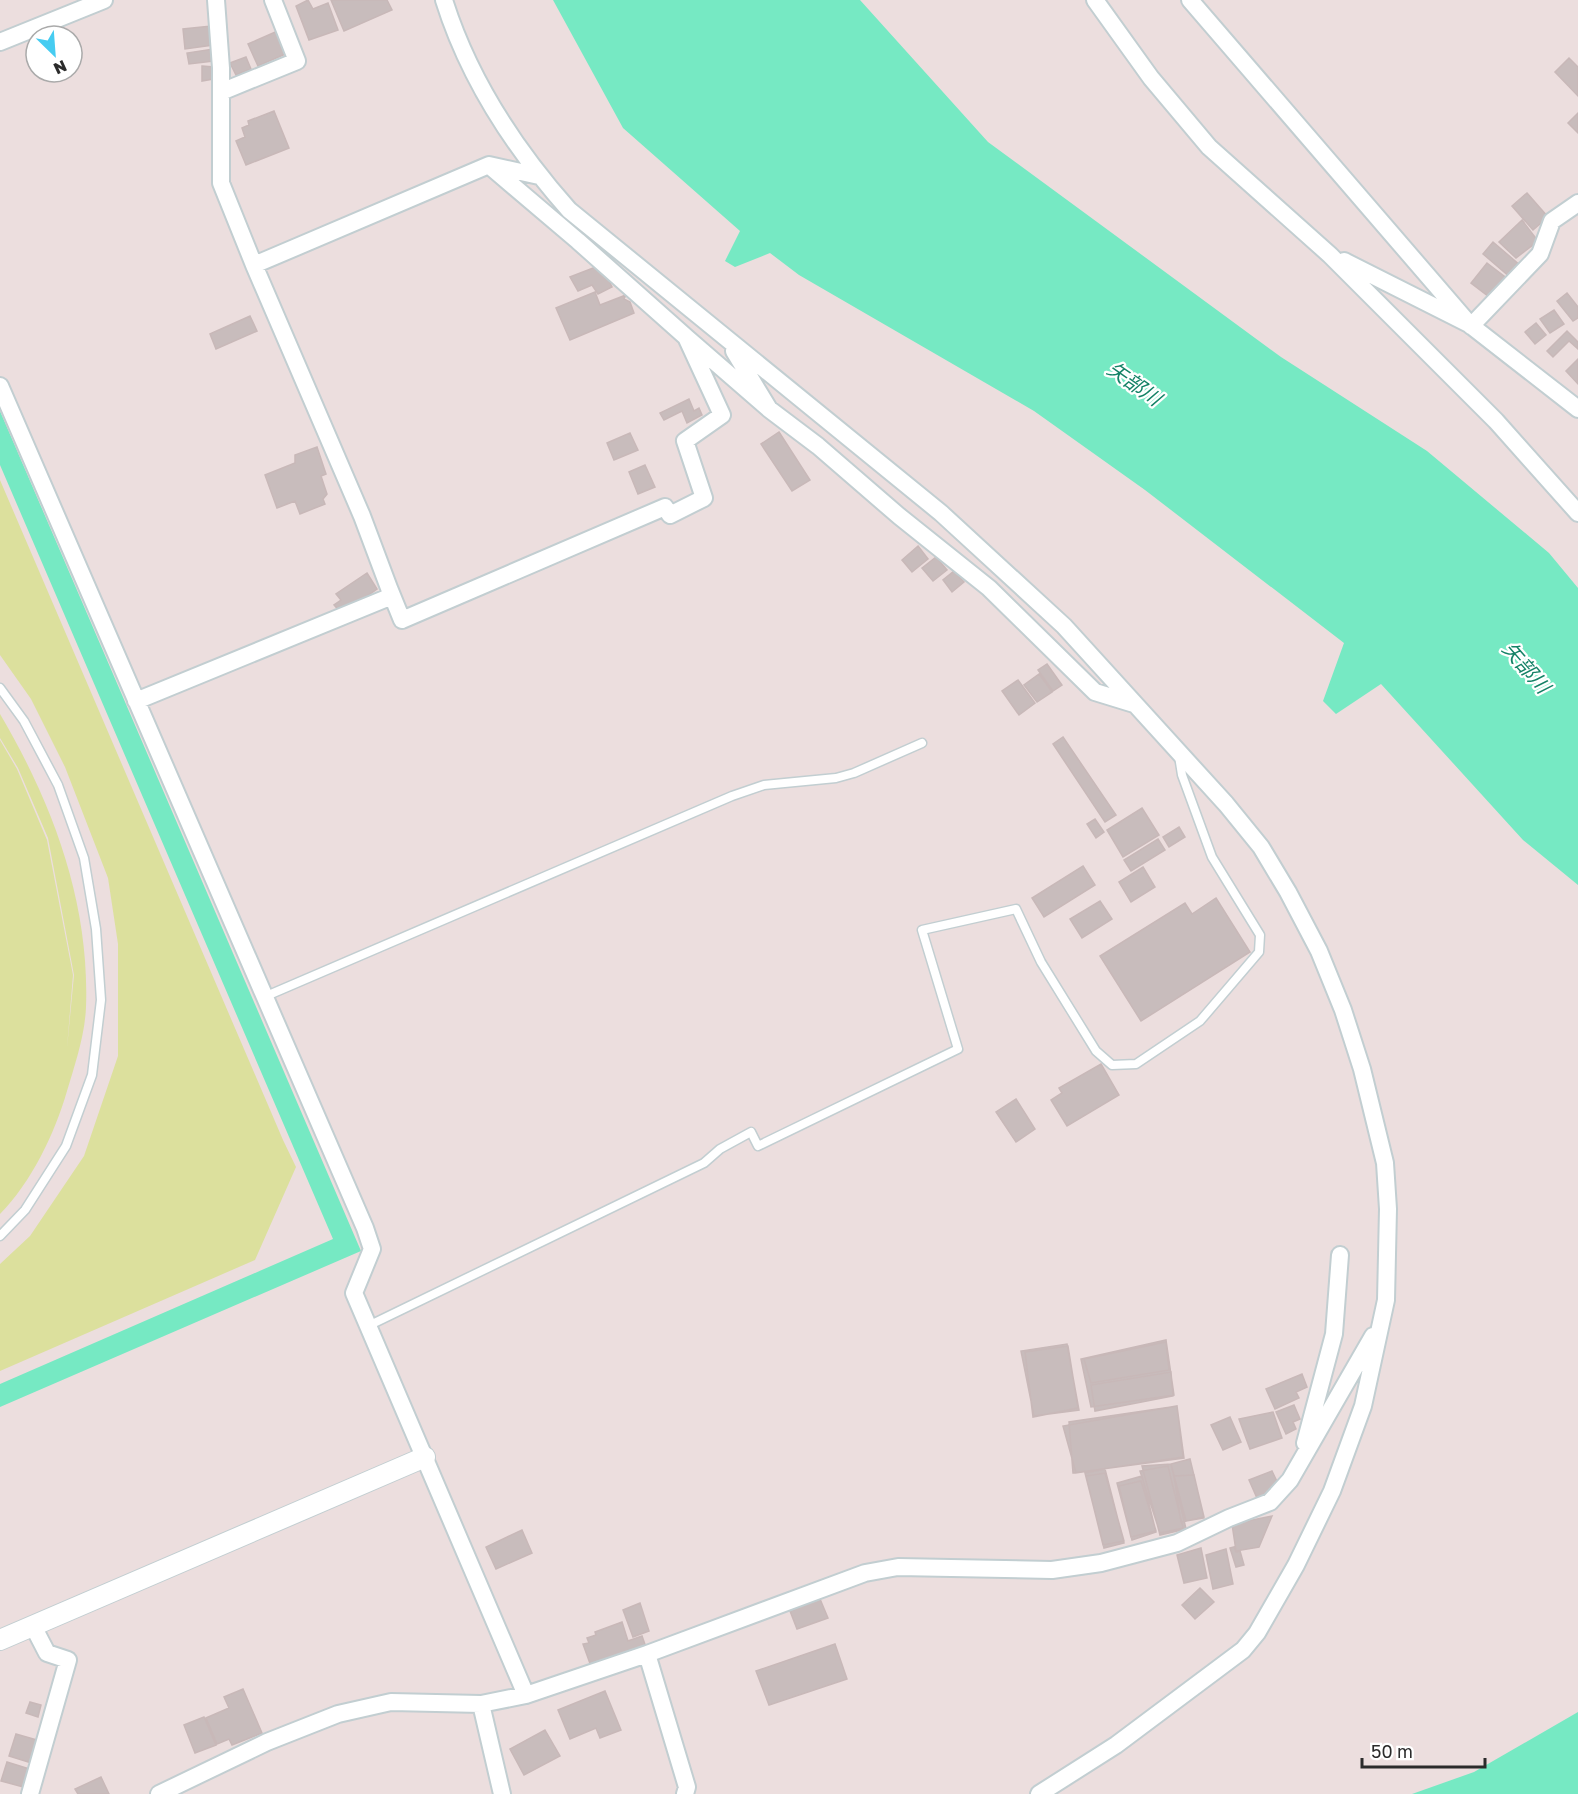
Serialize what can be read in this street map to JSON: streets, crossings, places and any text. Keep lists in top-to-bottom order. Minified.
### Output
{"water":["矢部川"],"scale_bar":"50 m","north":"bottom right"}
